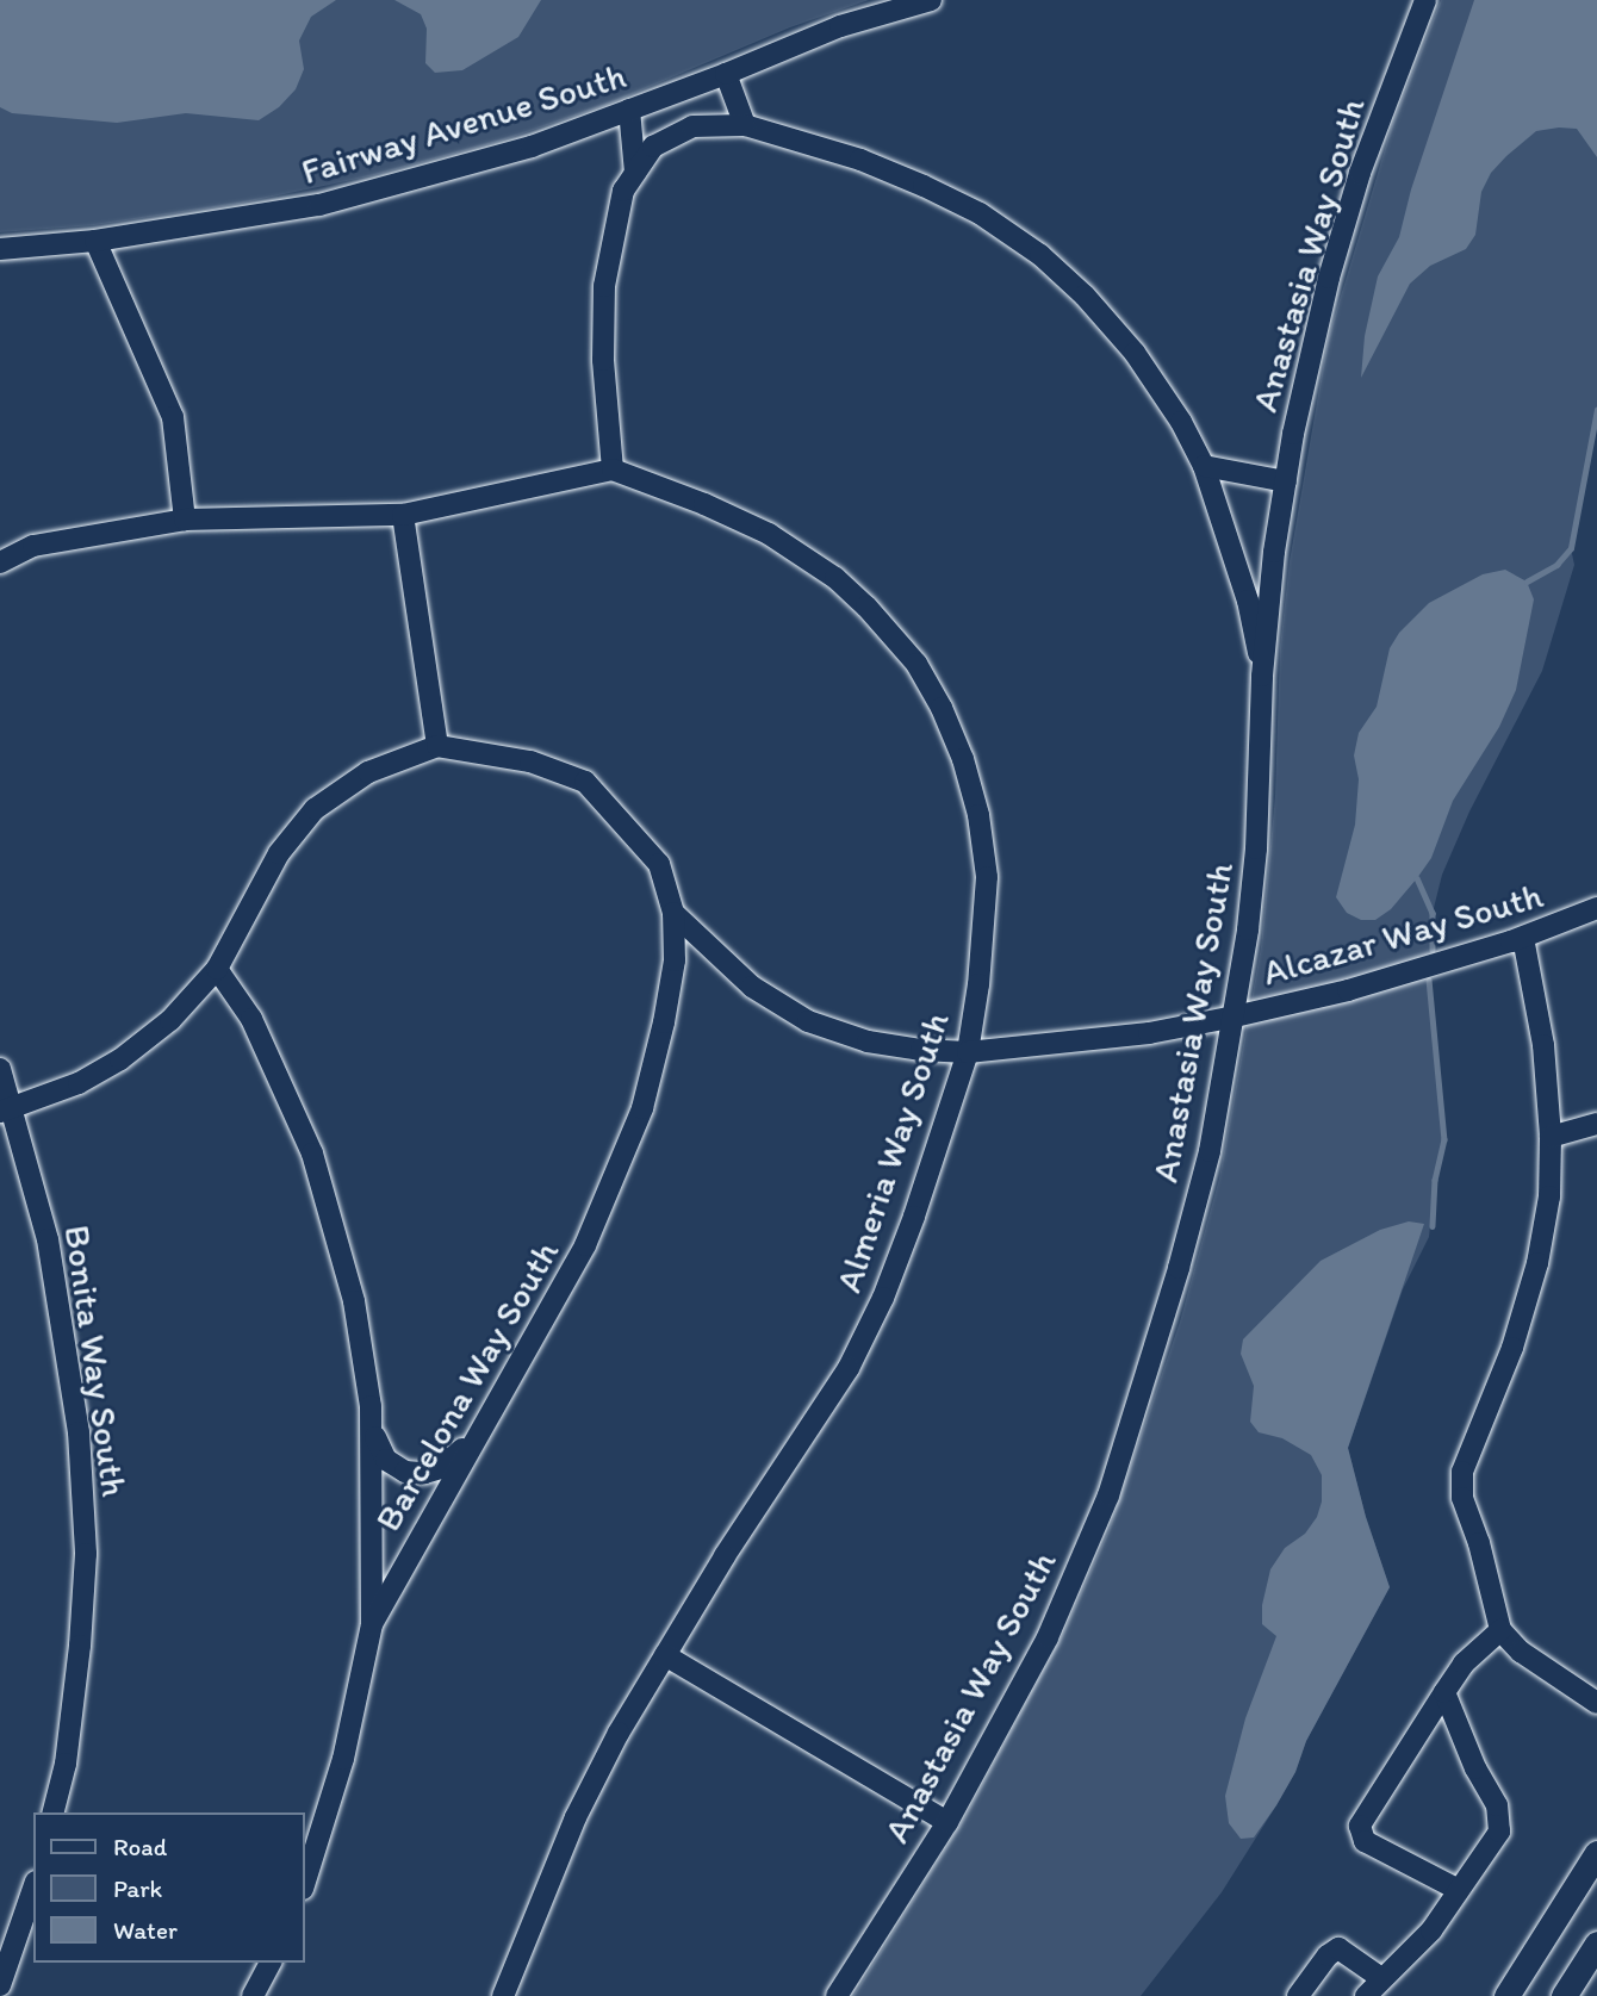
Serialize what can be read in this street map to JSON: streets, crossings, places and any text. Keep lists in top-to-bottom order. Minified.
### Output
{"streets":{"street":["Fairway Avenue South","Anastasia Way South","Alcazar Way South","Almeria Way South","Bonita Way South","Barcelona Way South"]},"crossings":[["Anastasia Way South","Alcazar Way South"],["Alcazar Way South","Almeria Way South"],["Alcazar Way South","Barcelona Way South"]],"legend":["Road","Park","Water"]}
